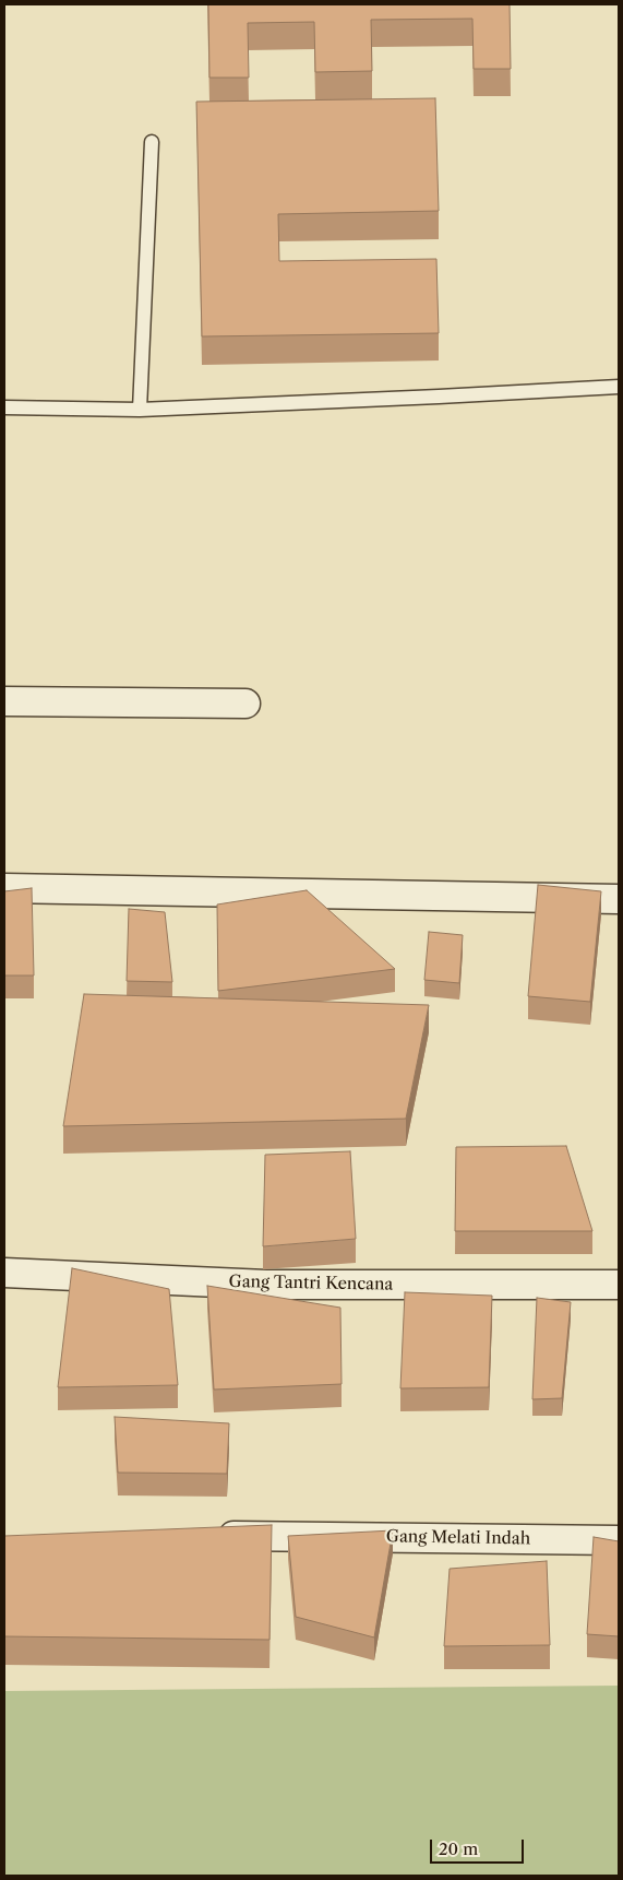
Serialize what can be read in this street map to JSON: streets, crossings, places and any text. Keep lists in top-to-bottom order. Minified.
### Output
{"streets":{"street":["Gang Tantri Kencana","Gang Melati Indah"]},"scale_bar":"20 m"}
